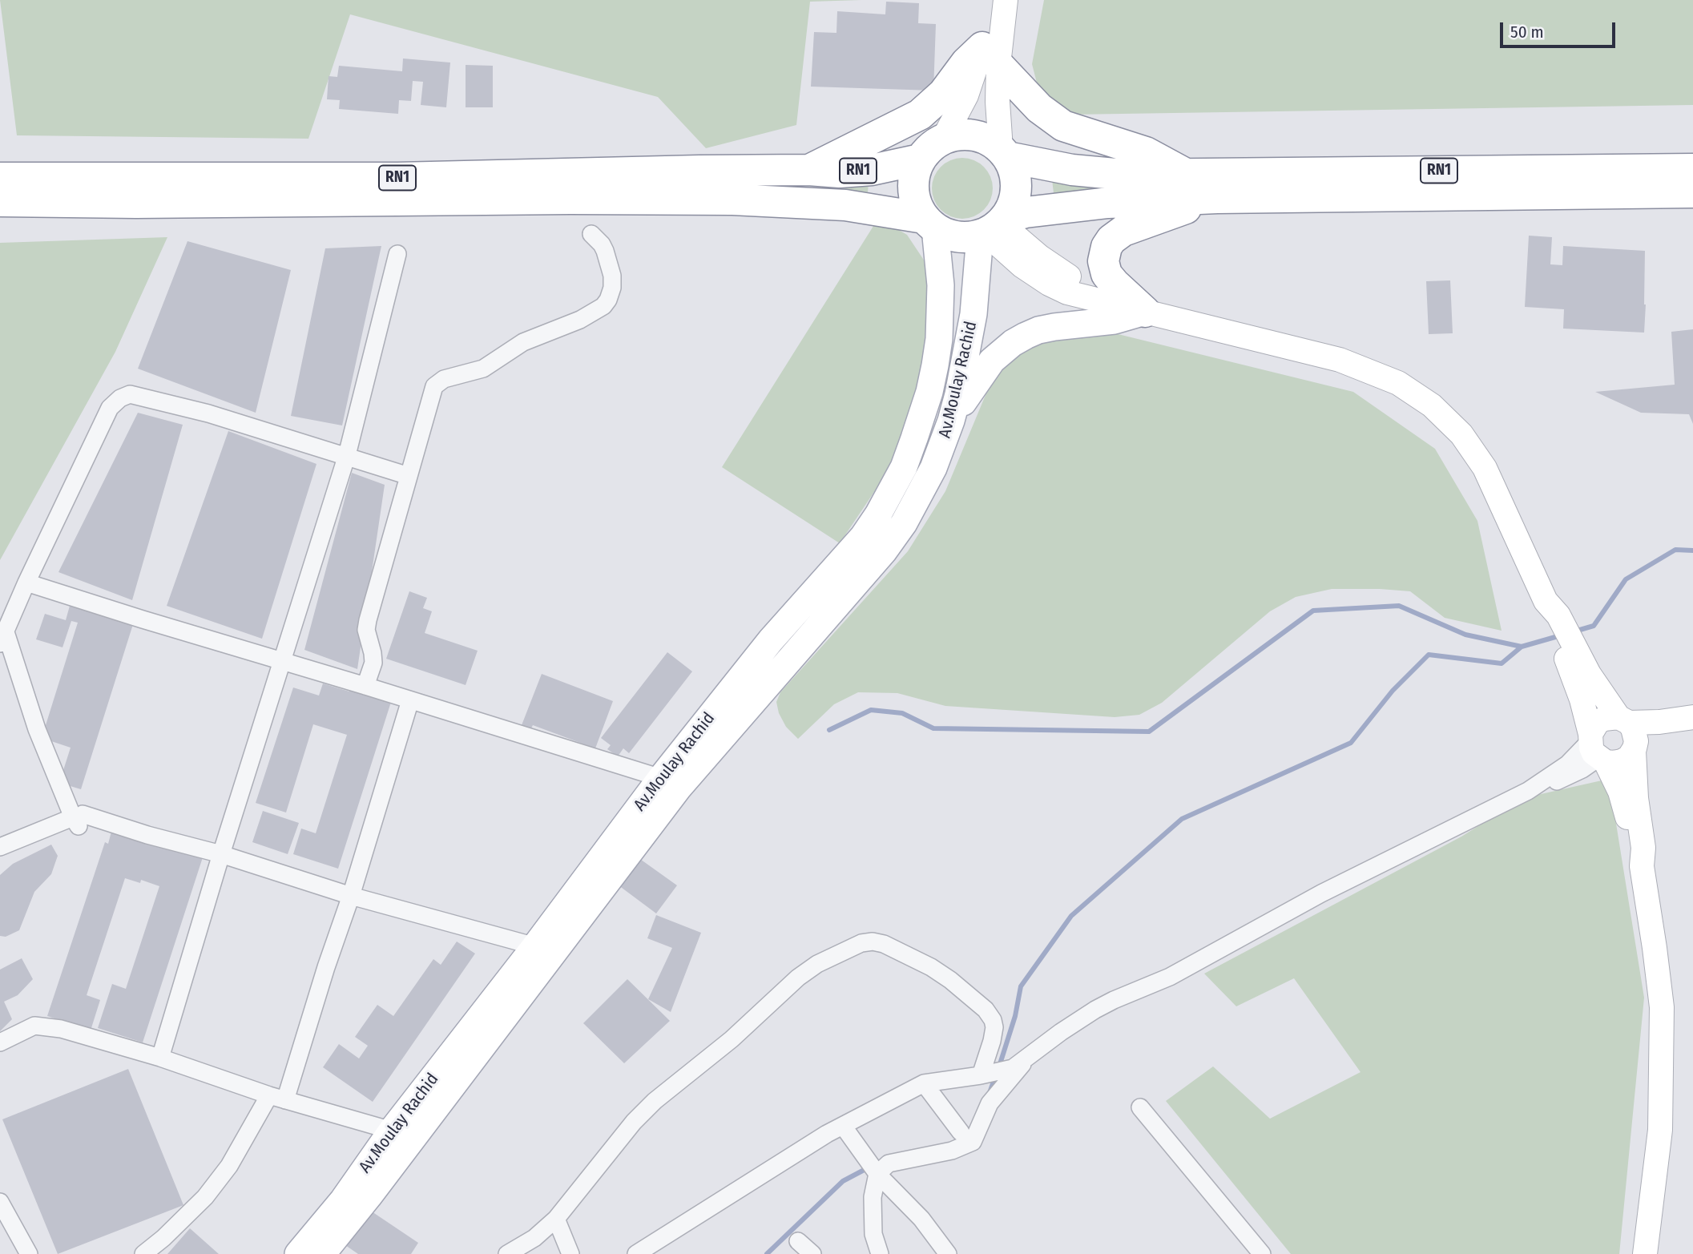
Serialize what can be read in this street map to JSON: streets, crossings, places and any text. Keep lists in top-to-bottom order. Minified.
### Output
{"streets":{"highway":["RN1"],"main road":["Av.Moulay Rachid"]},"crossings":[["RN1","Av.Moulay Rachid"]],"scale_bar":"50 m"}
